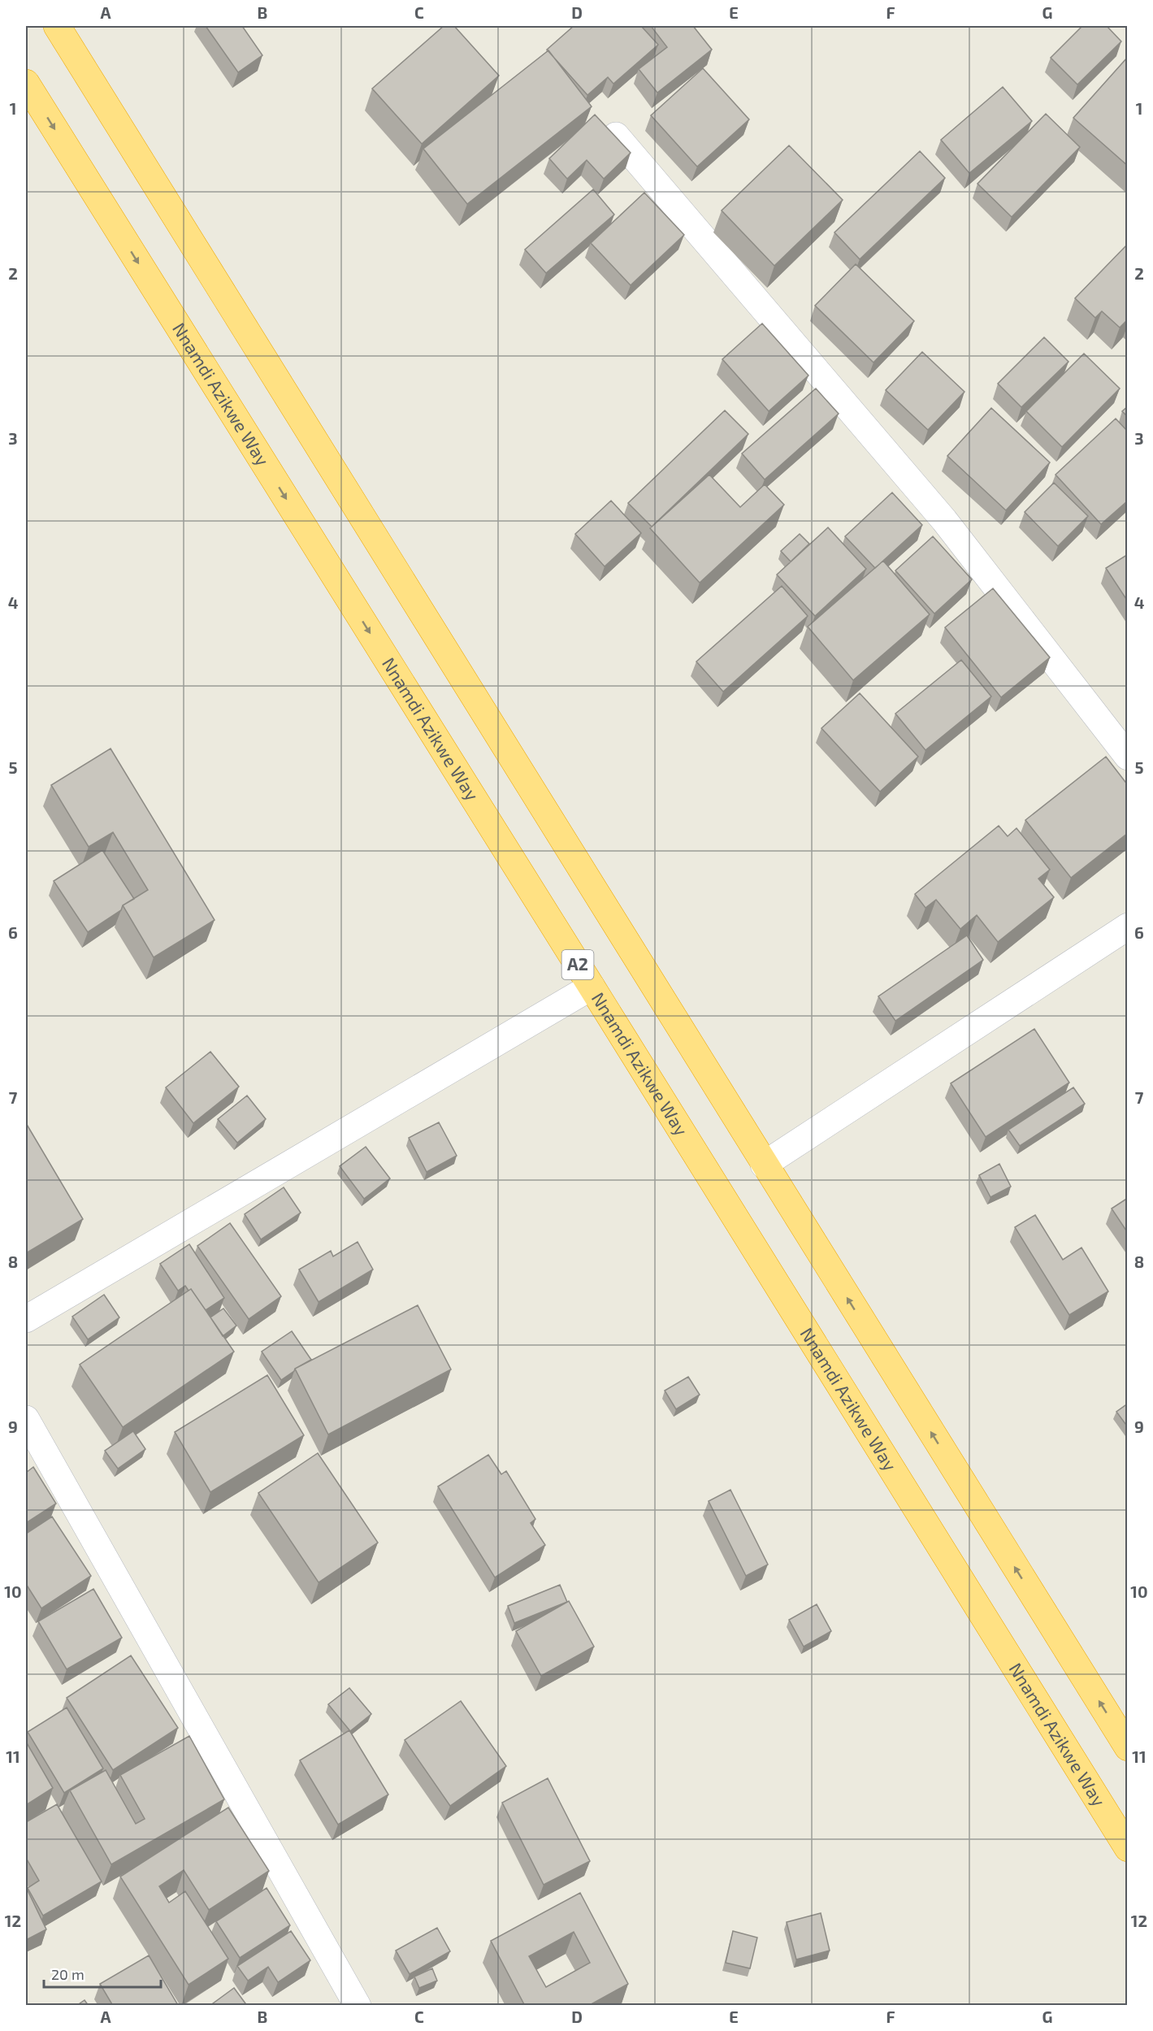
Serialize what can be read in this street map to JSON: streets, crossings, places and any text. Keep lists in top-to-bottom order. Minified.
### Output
{"streets":{"highway":["Nnamdi Azikwe Way","A2"]},"scale_bar":"20 m","grid":{"columns":["A","B","C","D","E","F","G"],"rows":["1","2","3","4","5","6","7","8","9","10","11","12"]}}
